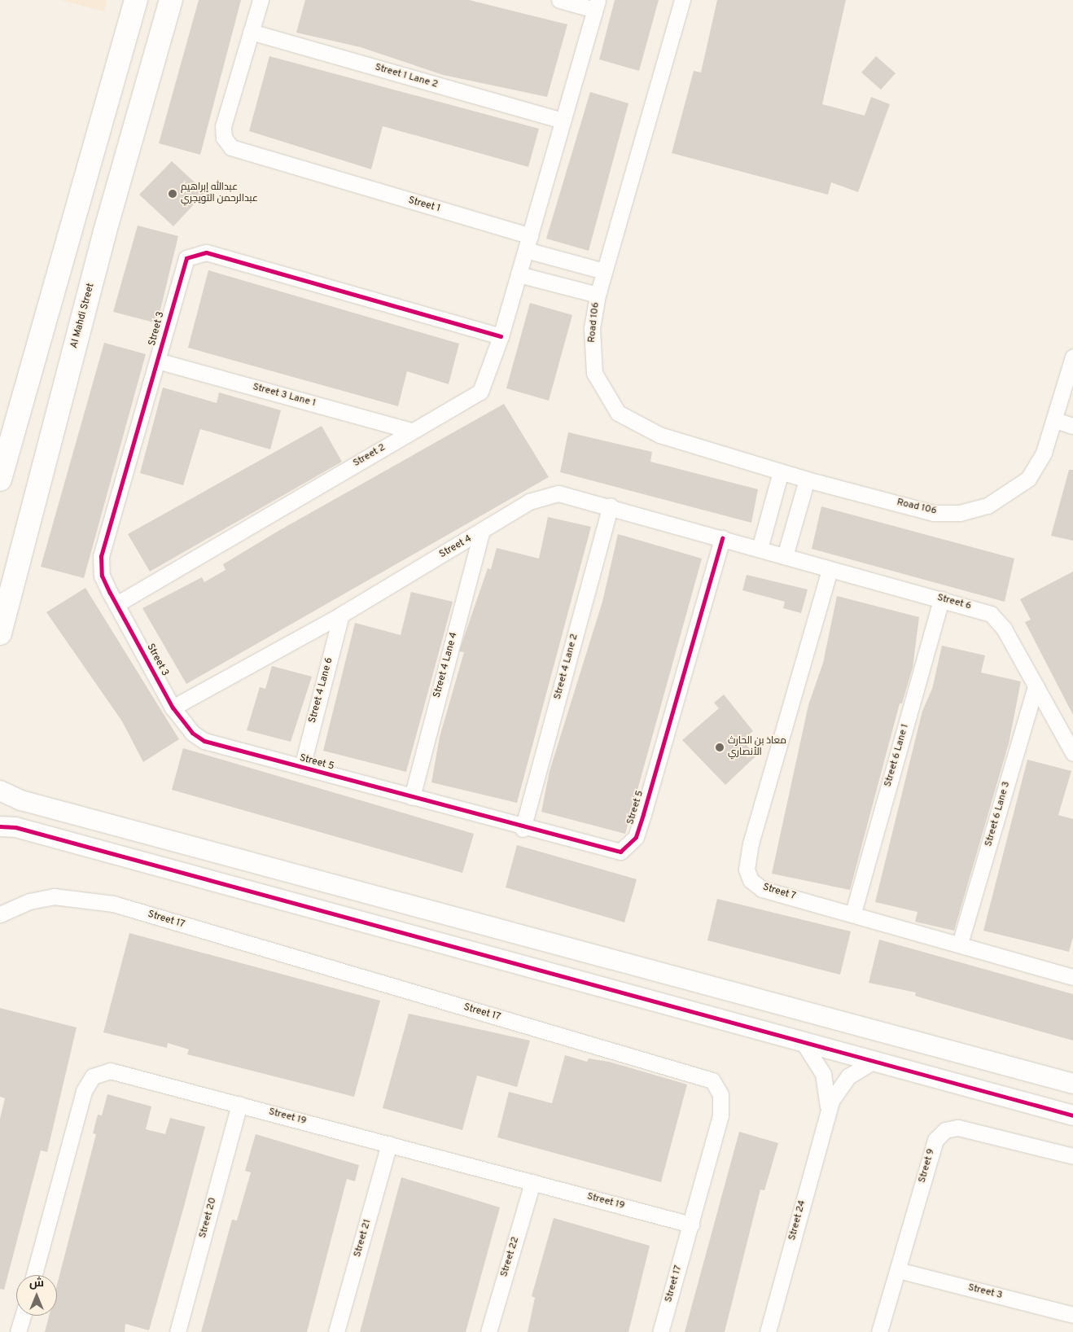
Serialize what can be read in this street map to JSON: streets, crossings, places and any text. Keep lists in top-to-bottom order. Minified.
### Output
{"streets":{"main road":["Al Mahdi Street"],"street":["Street 1 Lane 2","Street 1","Road 106","Street 3","Street 3 Lane 1","Street 2","Street 4","Street 6","Street 4 Lane 4","Street 4 Lane 2","Street 4 Lane 6","Street 6 Lane 1","Street 5","Street 6 Lane 3","Street 7","Street 17","Street 19","Street 9","Street 20","Street 24","Street 21","Street 22"]},"crossings":[["Street 1 Lane 2","Street 1"],["Street 1","Street 2"],["Road 106","Street 2"],["Street 3","Street 3 Lane 1"],["Street 3","Street 2"],["Street 3","Street 4"],["Street 3","Street 5"],["Street 3","Street 9"],["Street 3 Lane 1","Street 2"],["Street 4","Street 6"],["Street 4","Street 4 Lane 4"],["Street 4","Street 4 Lane 2"],["Street 4","Street 4 Lane 6"],["Street 4","Street 5"],["Street 6","Street 6 Lane 1"],["Street 6","Street 6 Lane 3"],["Street 6","Street 7"],["Street 4 Lane 4","Street 5"],["Street 4 Lane 2","Street 5"],["Street 4 Lane 6","Street 5"],["Street 6 Lane 1","Street 7"],["Street 6 Lane 3","Street 7"],["Street 17","Street 19"],["Street 19","Street 20"],["Street 19","Street 21"],["Street 19","Street 22"]],"places":["عبدالله إبراهيم عبدالرحمن التويجري","معاذ بن الحارث الأنصاري"],"north":"top"}
